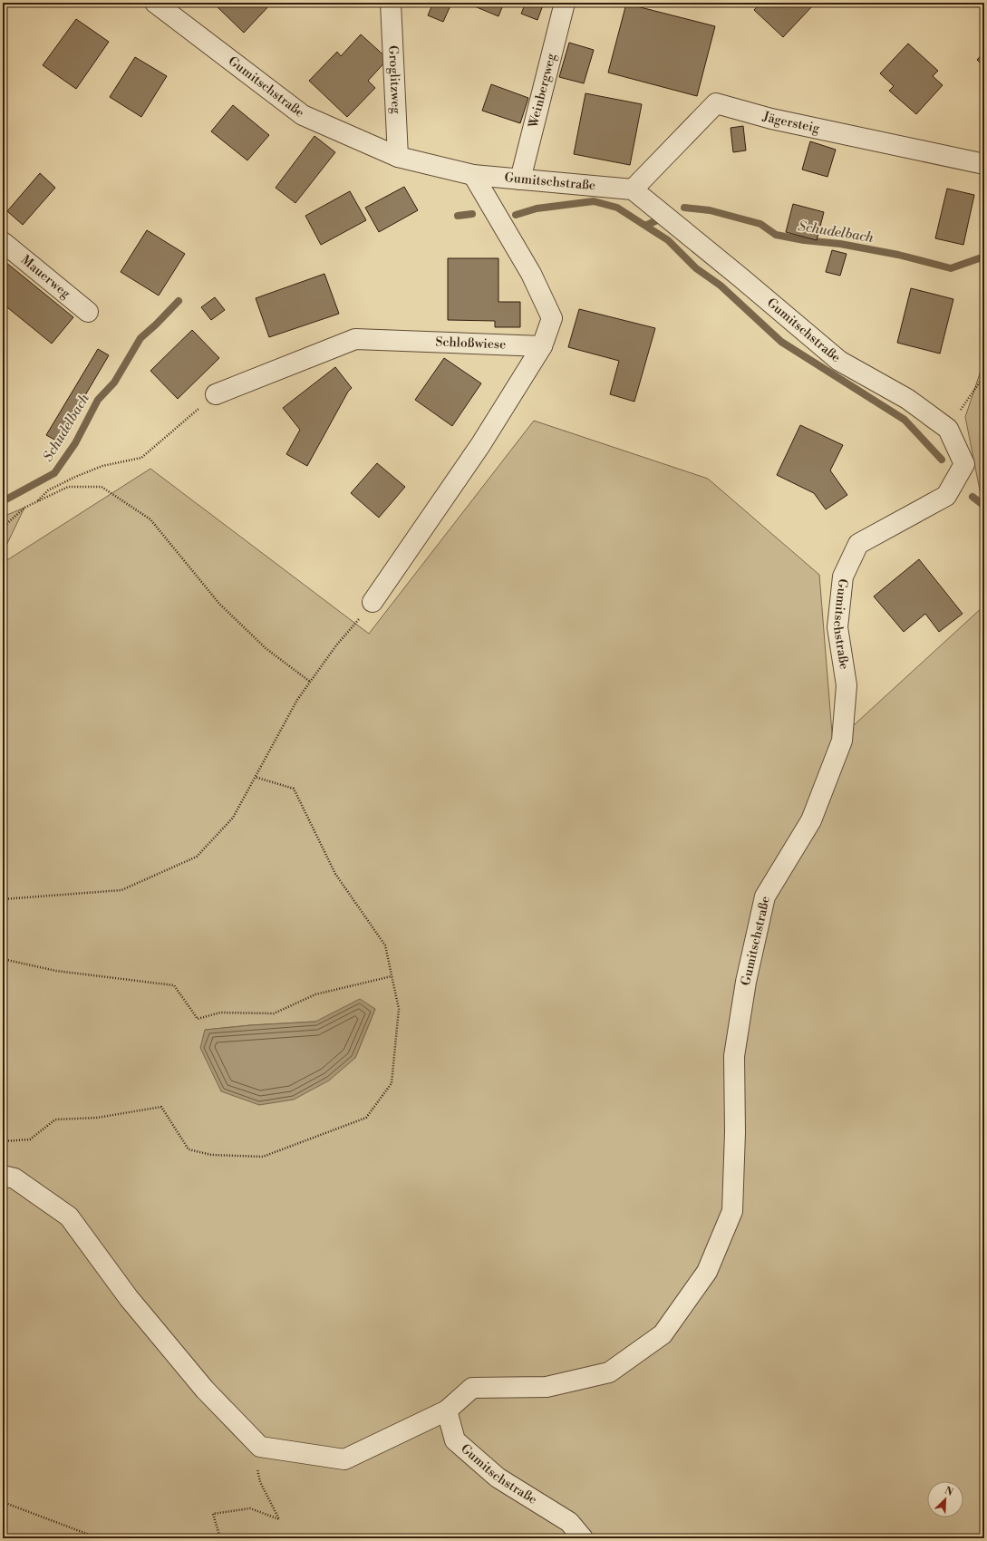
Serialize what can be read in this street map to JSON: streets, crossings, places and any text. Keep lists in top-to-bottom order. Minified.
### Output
{"streets":{"street":["Groglitzweg","Gumitschstraße","Weinbergweg","Jägersteig","Mauerweg","Schloßwiese"]},"crossings":[["Groglitzweg","Gumitschstraße"],["Gumitschstraße","Weinbergweg"],["Gumitschstraße","Jägersteig"]],"water":["Schudelbach"],"north":"top right"}
